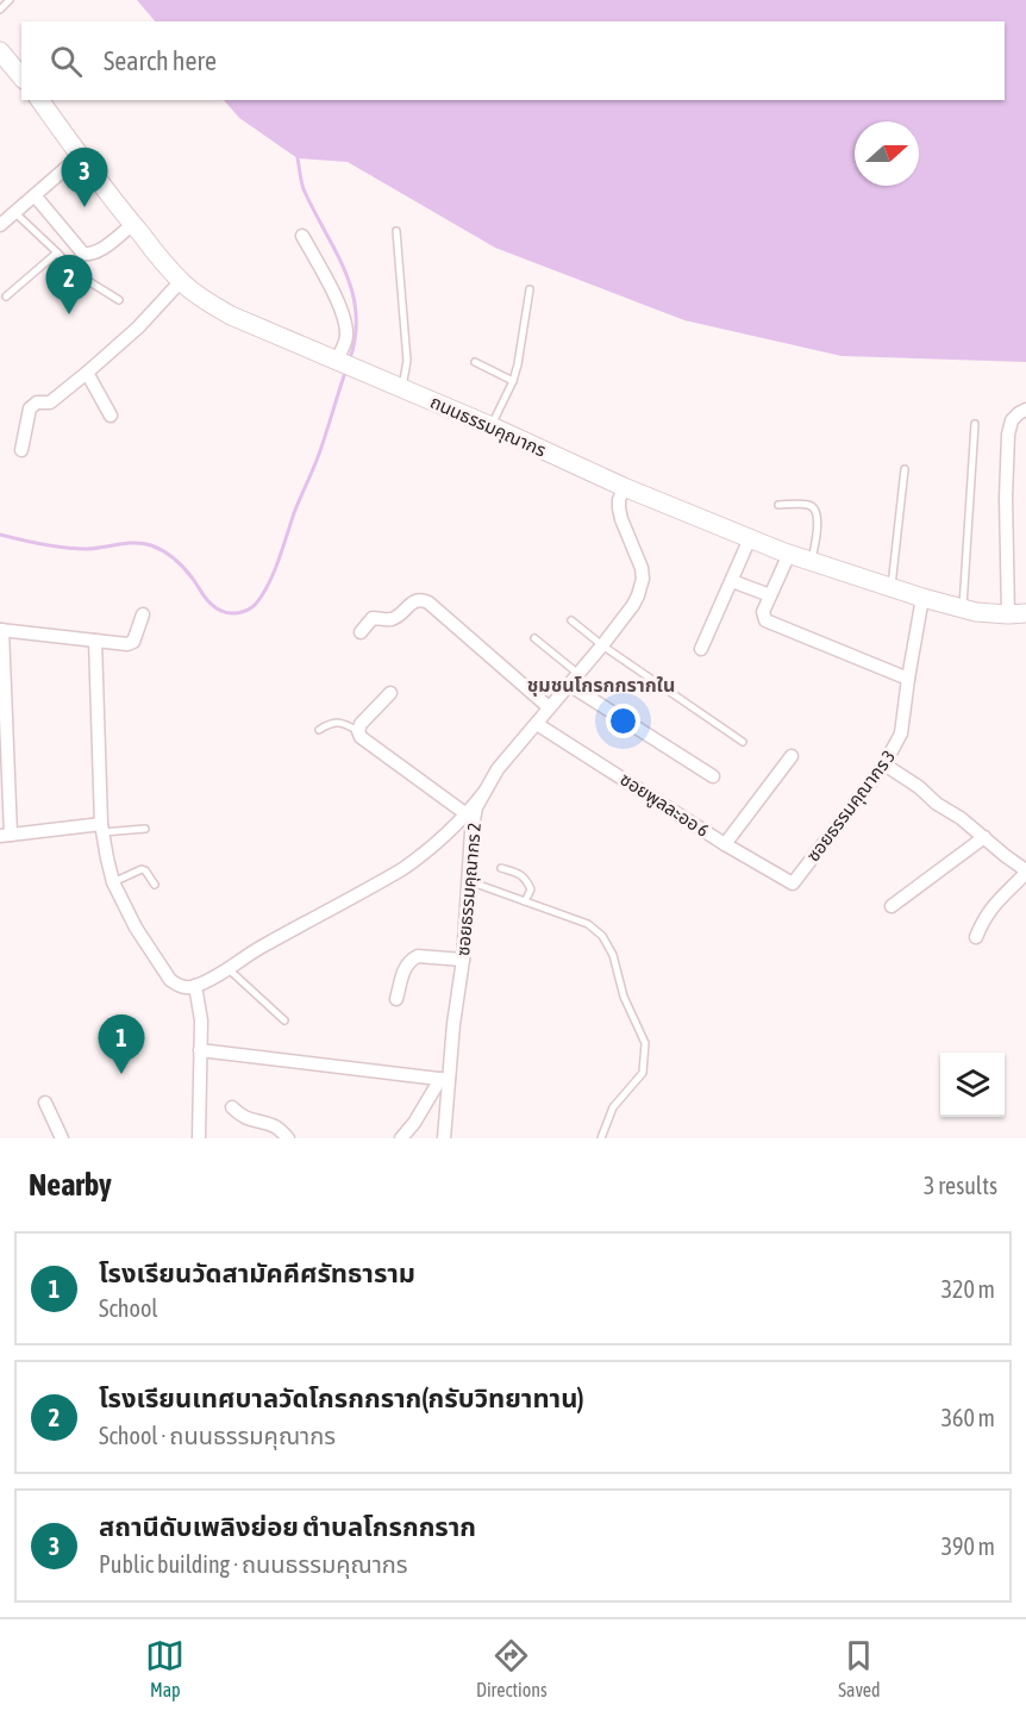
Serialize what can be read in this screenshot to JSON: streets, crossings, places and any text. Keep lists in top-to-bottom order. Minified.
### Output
{"streets":{"street":["ถนนธรรมคุณากร","ซอยพูลละออ 6","ซอยธรรมคุณากร 3","ซอยธรรมคุณากร 2"]},"crossings":[["ถนนธรรมคุณากร","ซอยธรรมคุณากร 3"],["ถนนธรรมคุณากร","ซอยธรรมคุณากร 2"],["ซอยพูลละออ 6","ซอยธรรมคุณากร 3"],["ซอยพูลละออ 6","ซอยธรรมคุณากร 2"]],"districts":["ชุมชนโกรกกรากใน"],"north":"right","page":{"search":"Search here","pins":["3","2","1"],"heading":["Nearby","3 results"],"list":[{"mark":"1","name":"โรงเรียนวัดสามัคคีศรัทธาราม","note":"School","value":"320 m"},{"mark":"2","name":"โรงเรียนเทศบาลวัดโกรกกราก(กรับวิทยาทาน)","note":"School · ถนนธรรมคุณากร","value":"360 m"},{"mark":"3","name":"สถานีดับเพลิงย่อย ตำบลโกรกกราก","note":"Public building · ถนนธรรมคุณากร","value":"390 m"}],"nav":["Map","Directions","Saved"]}}
